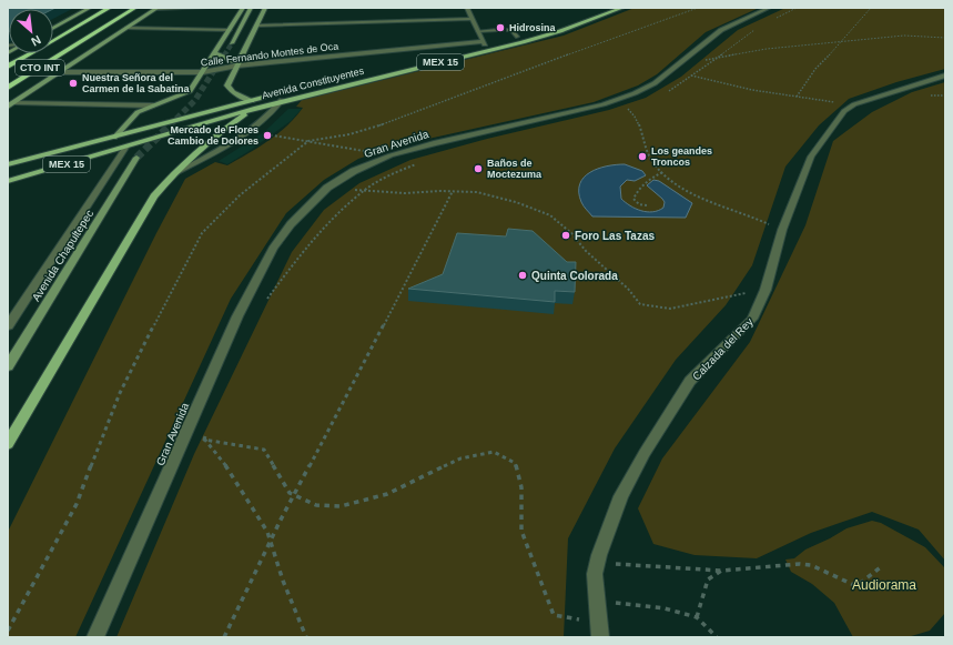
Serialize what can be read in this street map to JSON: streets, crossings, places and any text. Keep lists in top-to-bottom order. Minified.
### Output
{"streets":{"highway":["CTO INT"],"main road":["MEX 15","Avenida Constituyentes"],"street":["Calle Fernando Montes de Oca","Gran Avenida","Avenida Chapultepec","Calzada del Rey"]},"crossings":[["Calle Fernando Montes de Oca","MEX 15"],["Calle Fernando Montes de Oca","CTO INT"],["Avenida Constituyentes","Avenida Chapultepec"]],"parks":["Audiorama"],"places":["Hidrosina","Nuestra Señora del Carmen de la Sabatina","Mercado de Flores Cambio de Dolores","Los geandes Troncos","Baños de Moctezuma","Foro Las Tazas","Quinta Colorada"],"north":"bottom right"}
